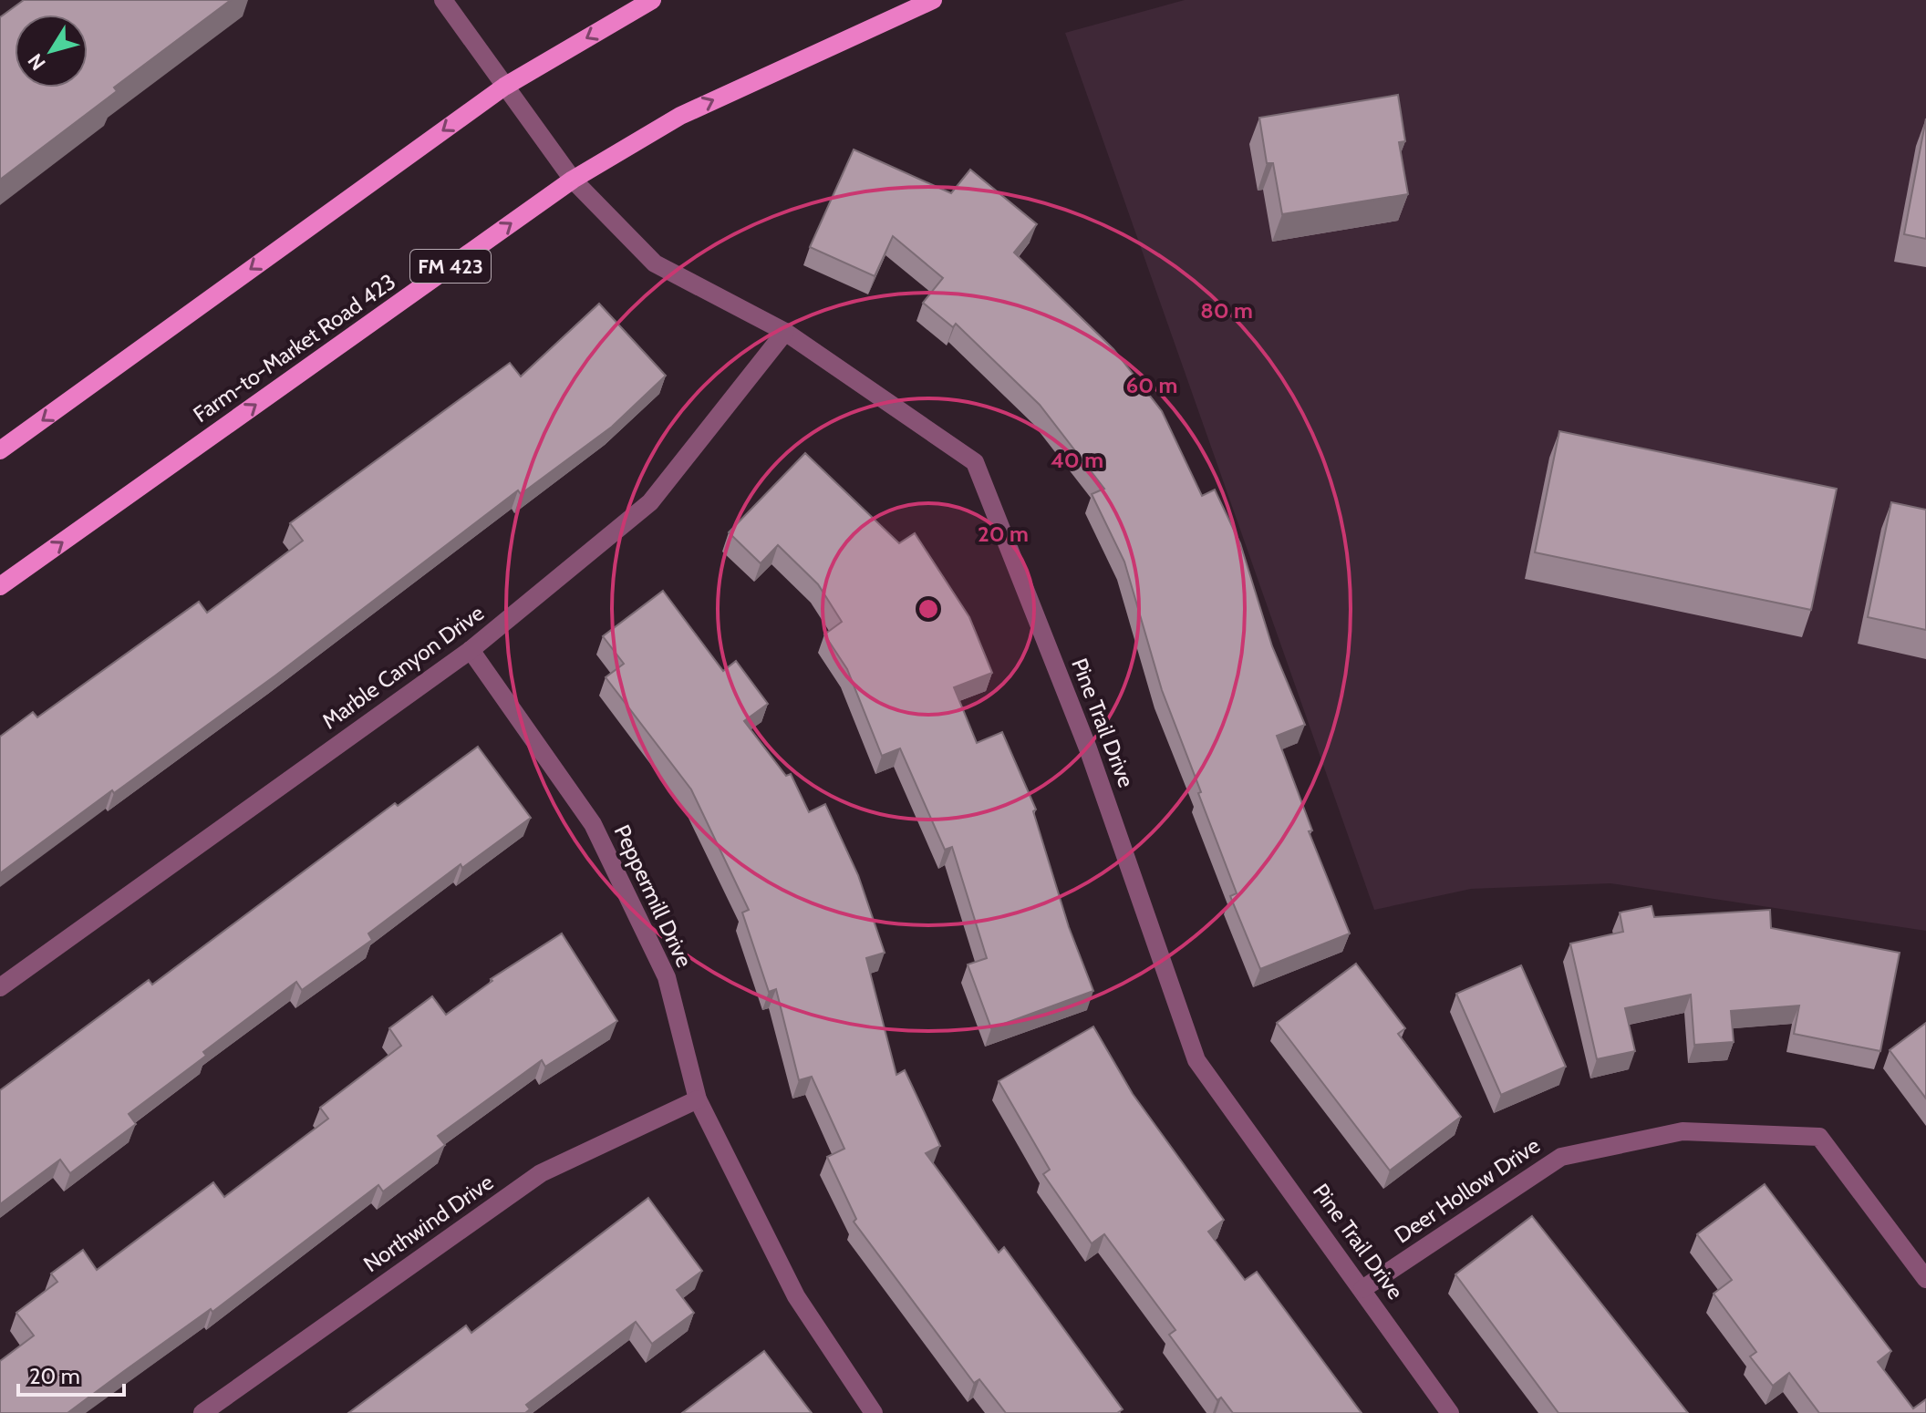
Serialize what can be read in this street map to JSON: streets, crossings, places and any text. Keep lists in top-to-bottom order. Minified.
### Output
{"streets":{"main road":["FM 423","Farm-to-Market Road 423"],"street":["Marble Canyon Drive","Pine Trail Drive","Peppermill Drive","Deer Hollow Drive","Northwind Drive"]},"crossings":[["Farm-to-Market Road 423","Pine Trail Drive"],["Marble Canyon Drive","Pine Trail Drive"],["Marble Canyon Drive","Peppermill Drive"],["Pine Trail Drive","Deer Hollow Drive"],["Peppermill Drive","Northwind Drive"]],"scale_bar":"20 m","north":"bottom left","rings":["80 m","60 m","40 m","20 m"]}
